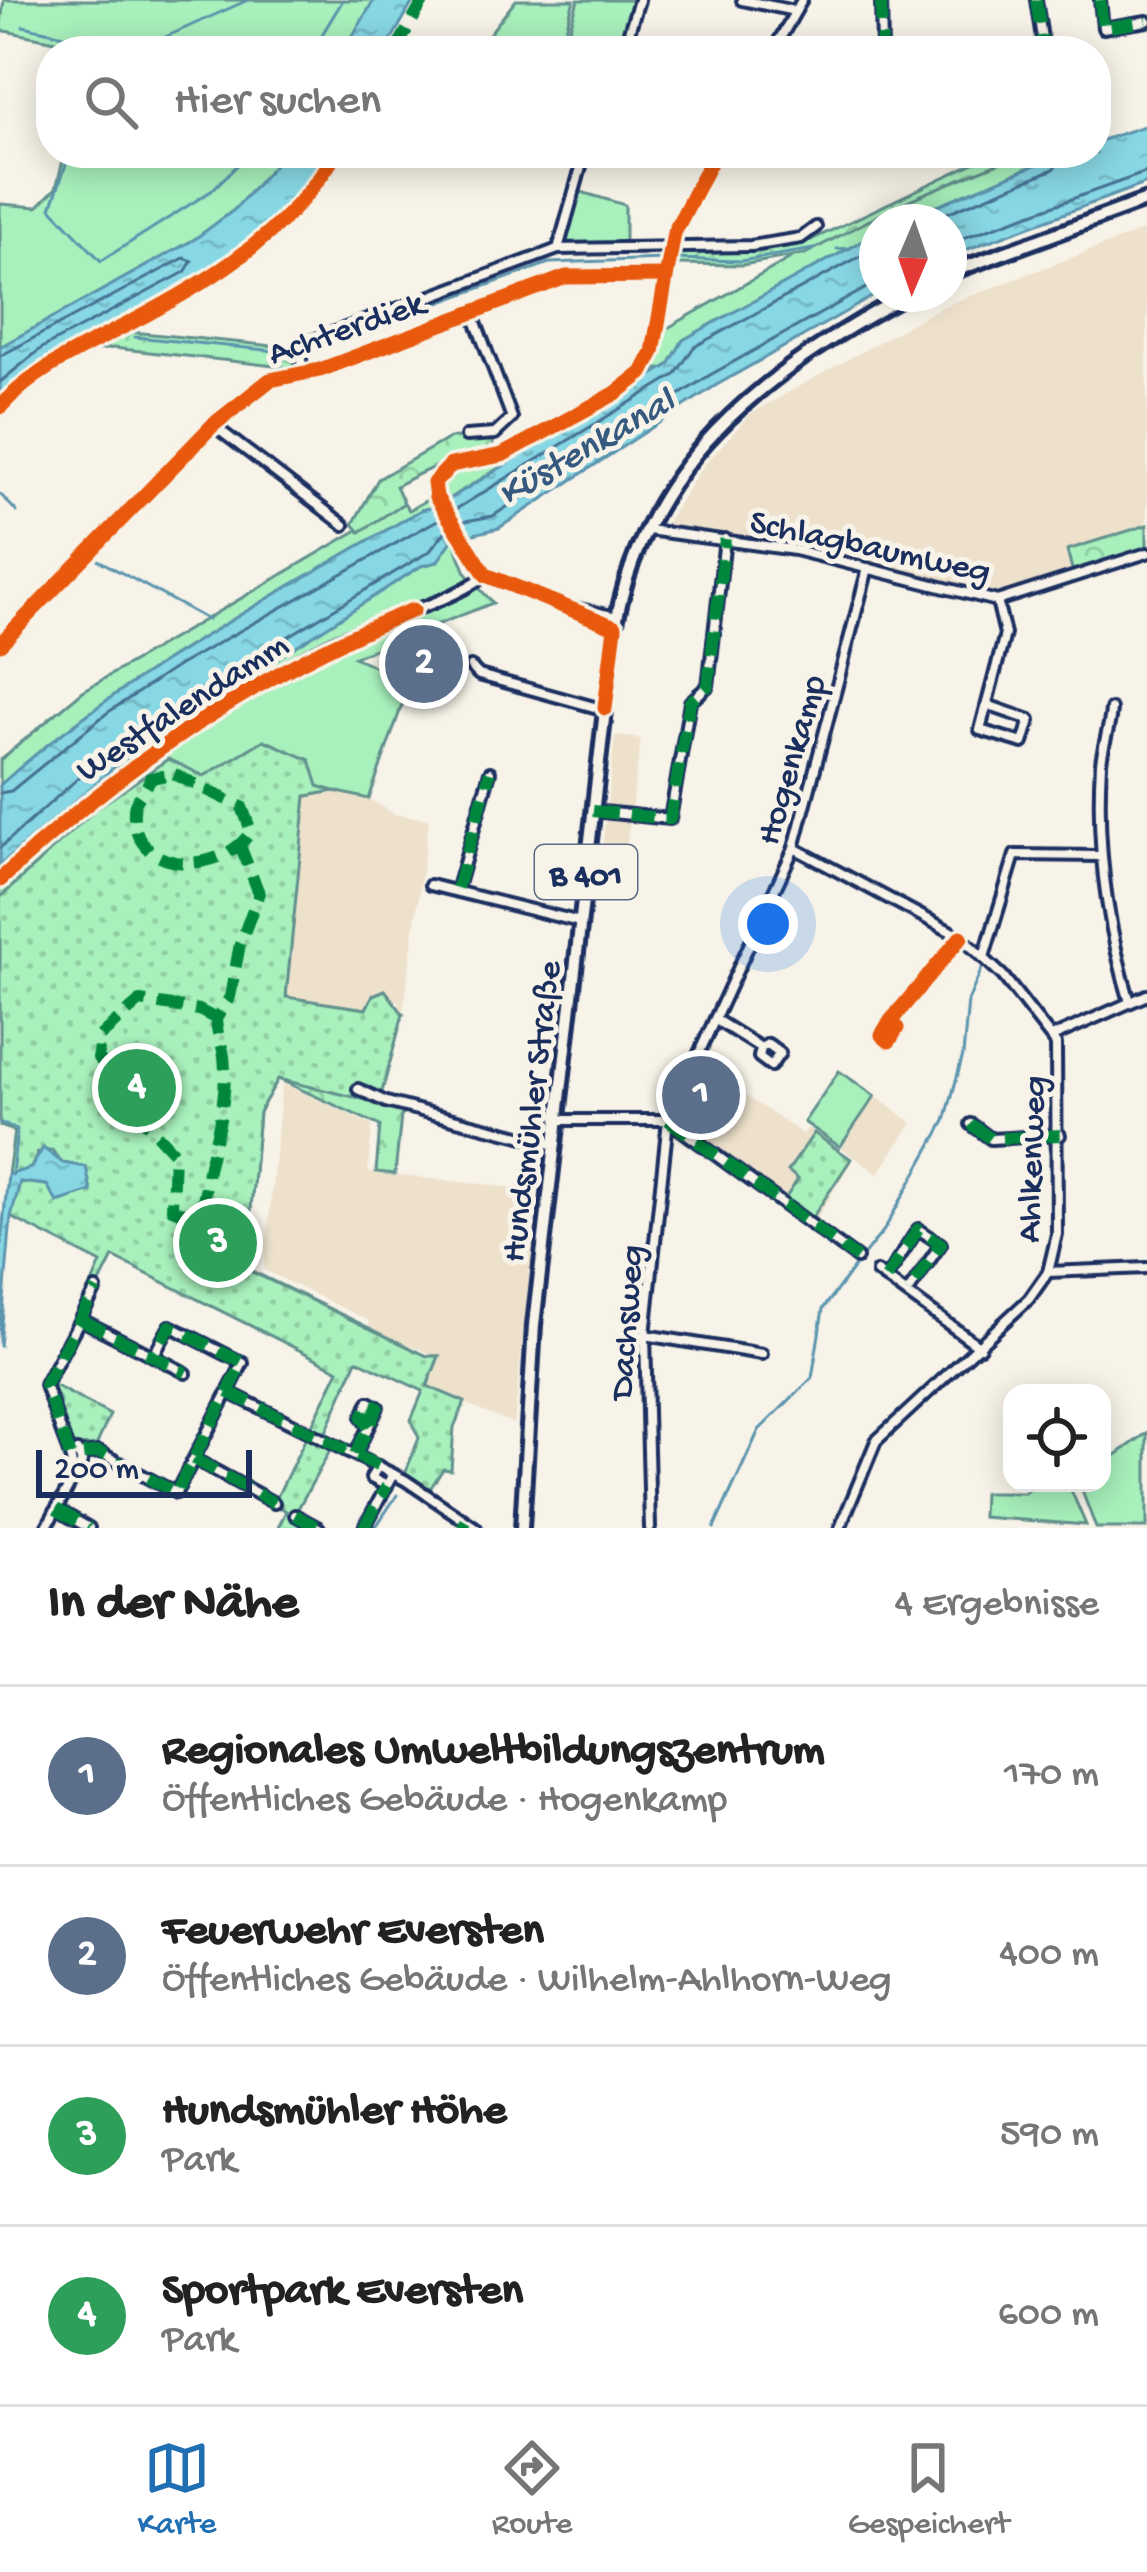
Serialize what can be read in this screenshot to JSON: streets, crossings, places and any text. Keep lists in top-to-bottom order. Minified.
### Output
{"streets":{"main road":["B 401","Hundsmühler Straße"],"street":["Achterdiek","Schlagbaumweg","Westfalendamm","Hogenkamp","Ahlkenweg","Dachsweg"]},"crossings":[["Schlagbaumweg","Hogenkamp"],["Schlagbaumweg","B 401"],["Hogenkamp","Ahlkenweg"],["Hogenkamp","Dachsweg"],["B 401","Hundsmühler Straße"]],"water":["Küstenkanal"],"scale_bar":"200 m","north":"bottom","page":{"search":"Hier suchen","pins":["2","4","1","3"],"scale":"200 m","heading":["In der Nähe","4 Ergebnisse"],"list":[{"mark":"1","name":"Regionales Umweltbildungszentrum","note":"Öffentliches Gebäude · Hogenkamp","value":"170 m"},{"mark":"2","name":"Feuerwehr Eversten","note":"Öffentliches Gebäude · Wilhelm-Ahlhorn-Weg","value":"400 m"},{"mark":"3","name":"Hundsmühler Höhe","note":"Park","value":"590 m"},{"mark":"4","name":"Sportpark Eversten","note":"Park","value":"600 m"}],"nav":["Karte","Route","Gespeichert"]}}
